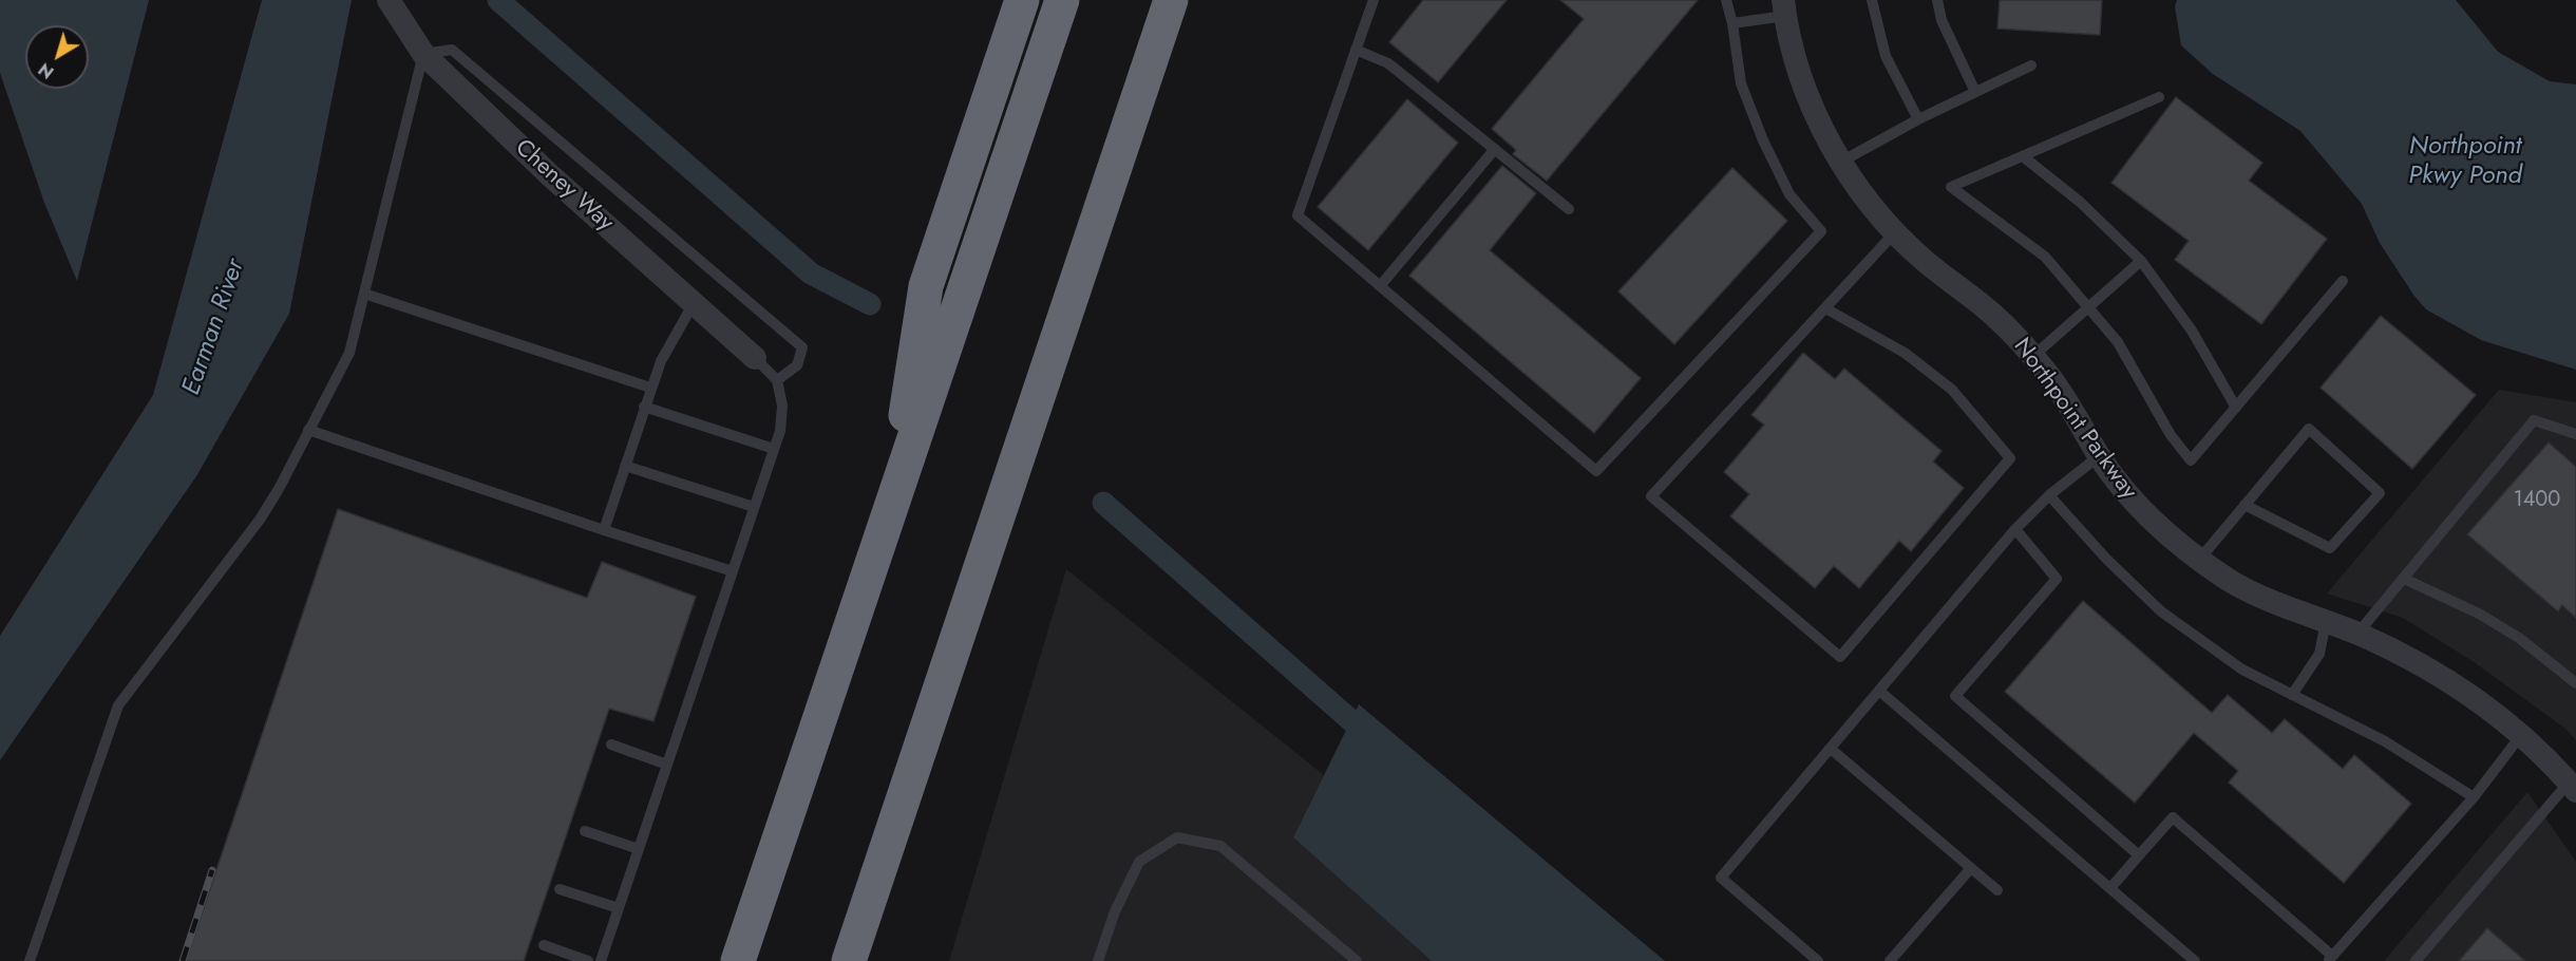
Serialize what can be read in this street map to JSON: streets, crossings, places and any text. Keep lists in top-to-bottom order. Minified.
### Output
{"streets":{"street":["Cheney Way","Northpoint Parkway"]},"water":["Northpoint Pkwy Pond","Earman River"],"house_numbers":["1400"],"north":"bottom left"}
